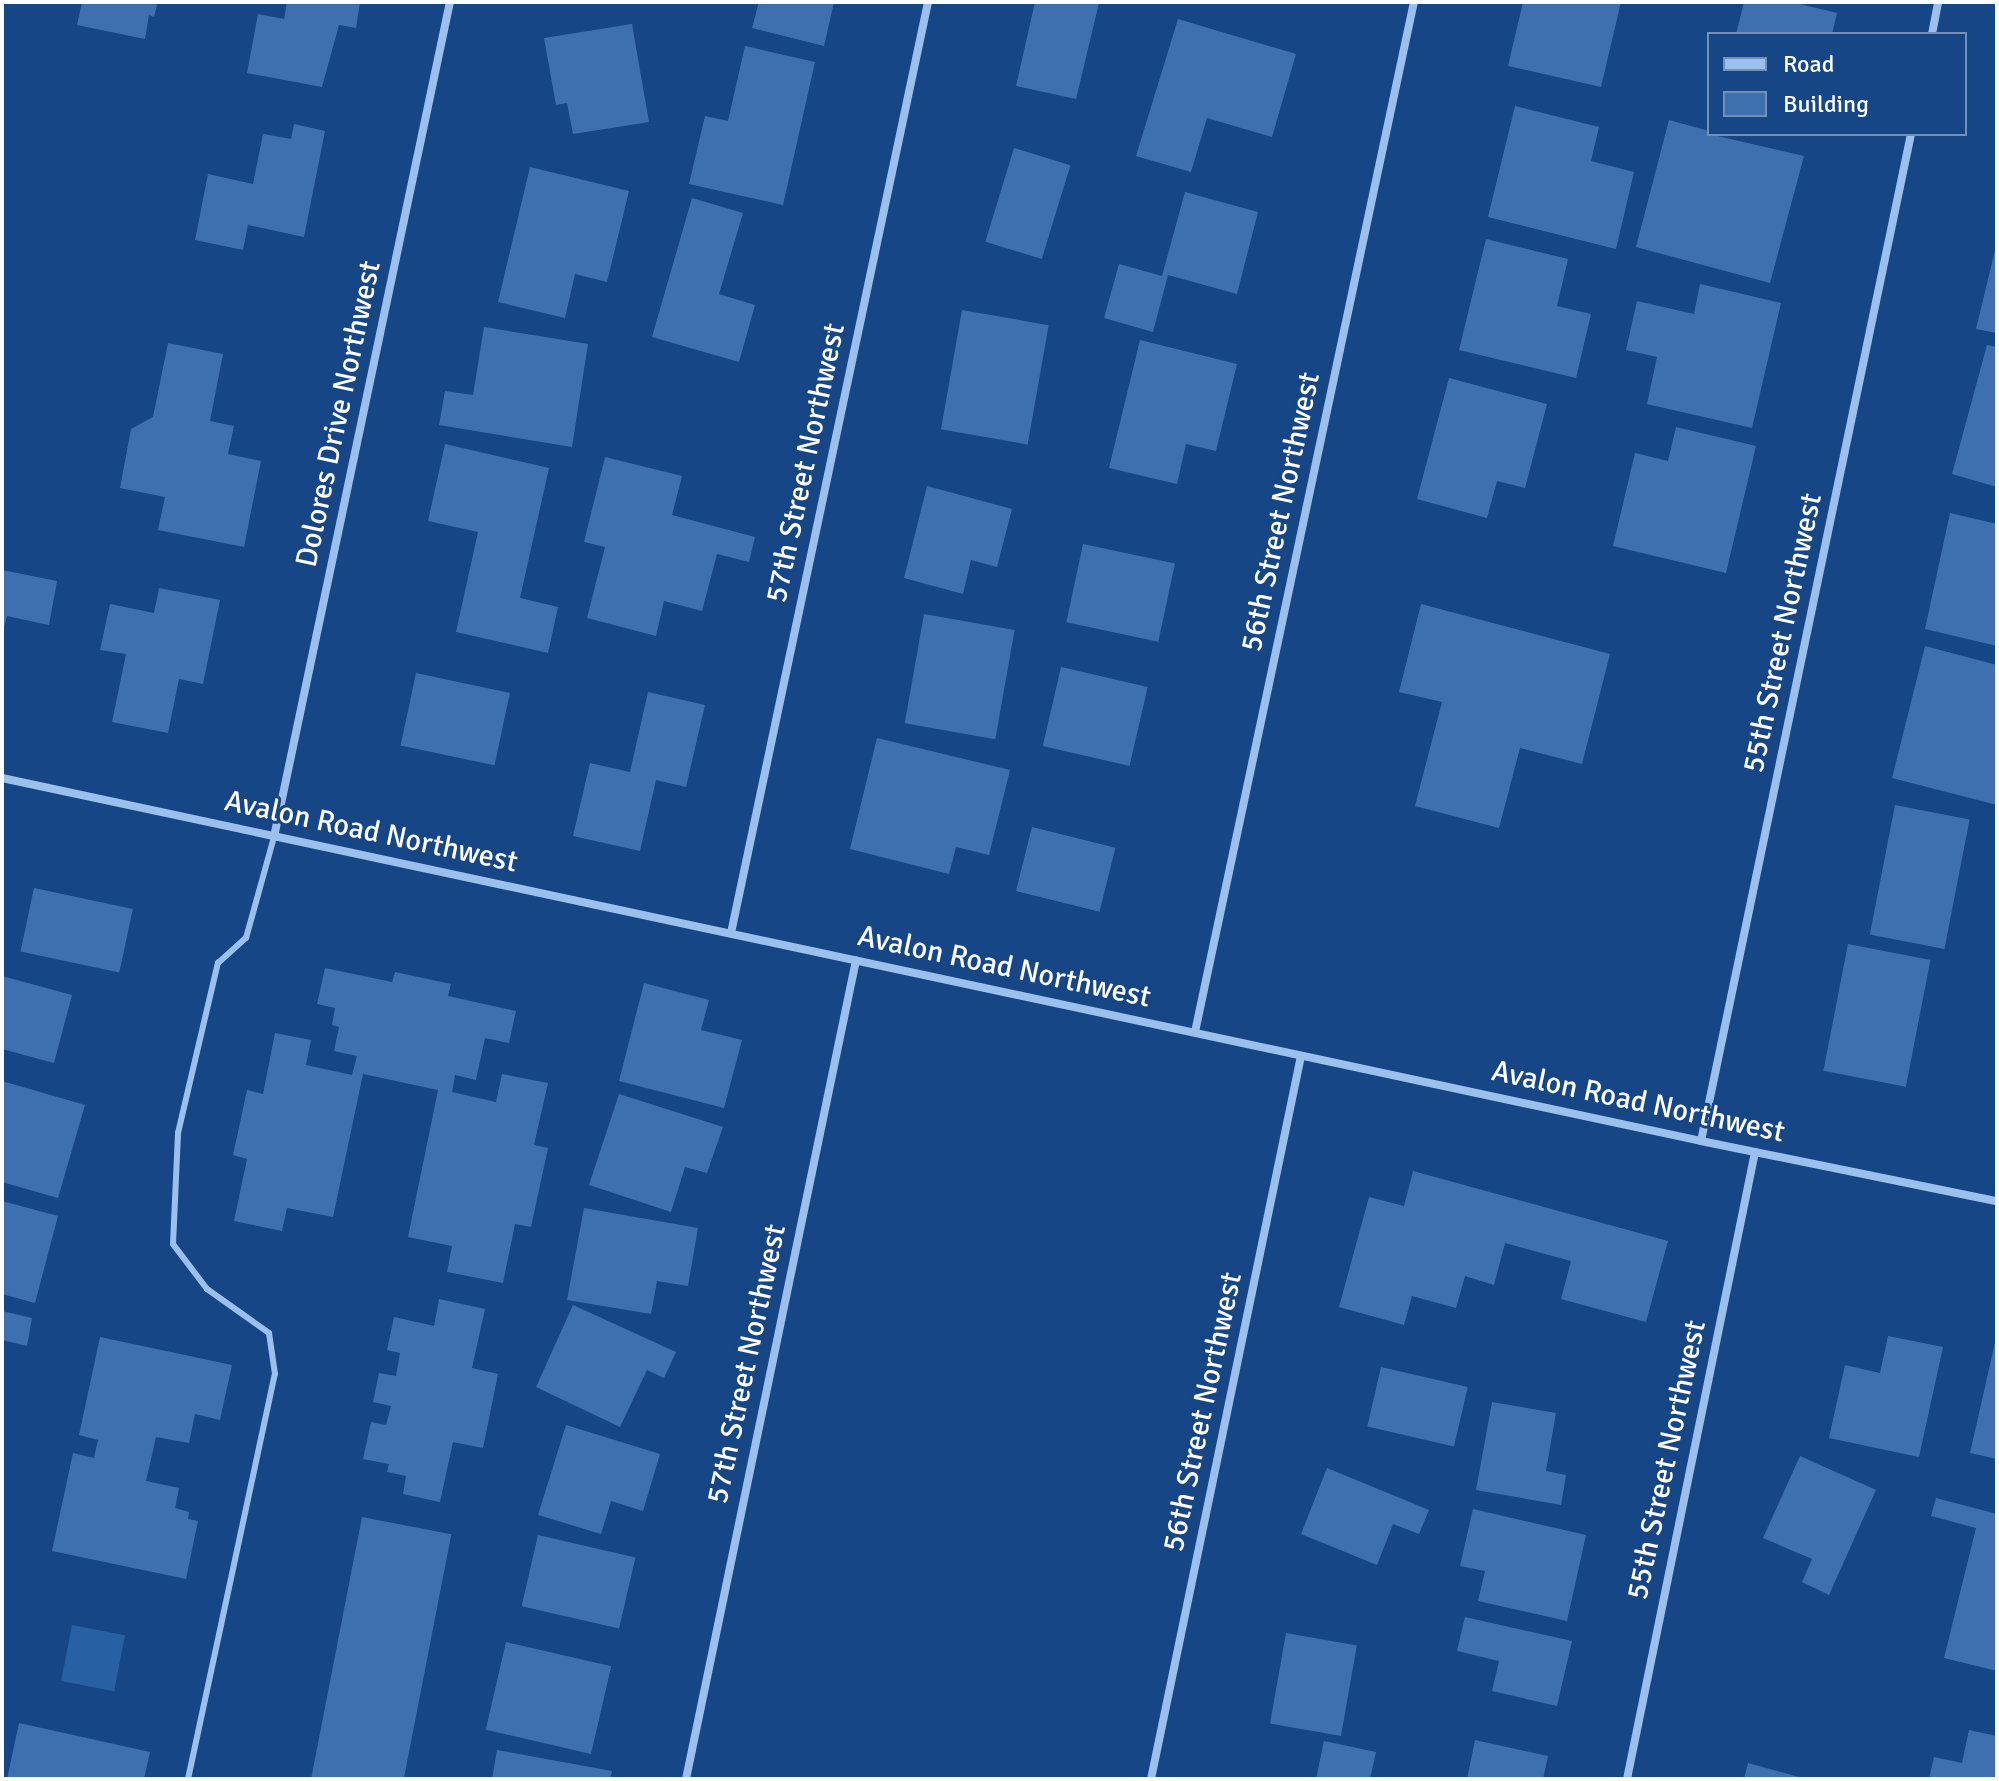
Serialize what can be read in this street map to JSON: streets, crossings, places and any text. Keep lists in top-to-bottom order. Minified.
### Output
{"streets":{"street":["Dolores Drive Northwest","57th Street Northwest","56th Street Northwest","55th Street Northwest","Avalon Road Northwest"]},"crossings":[["Dolores Drive Northwest","Avalon Road Northwest"],["57th Street Northwest","Avalon Road Northwest"],["56th Street Northwest","Avalon Road Northwest"],["55th Street Northwest","Avalon Road Northwest"]],"legend":["Road","Building"]}
